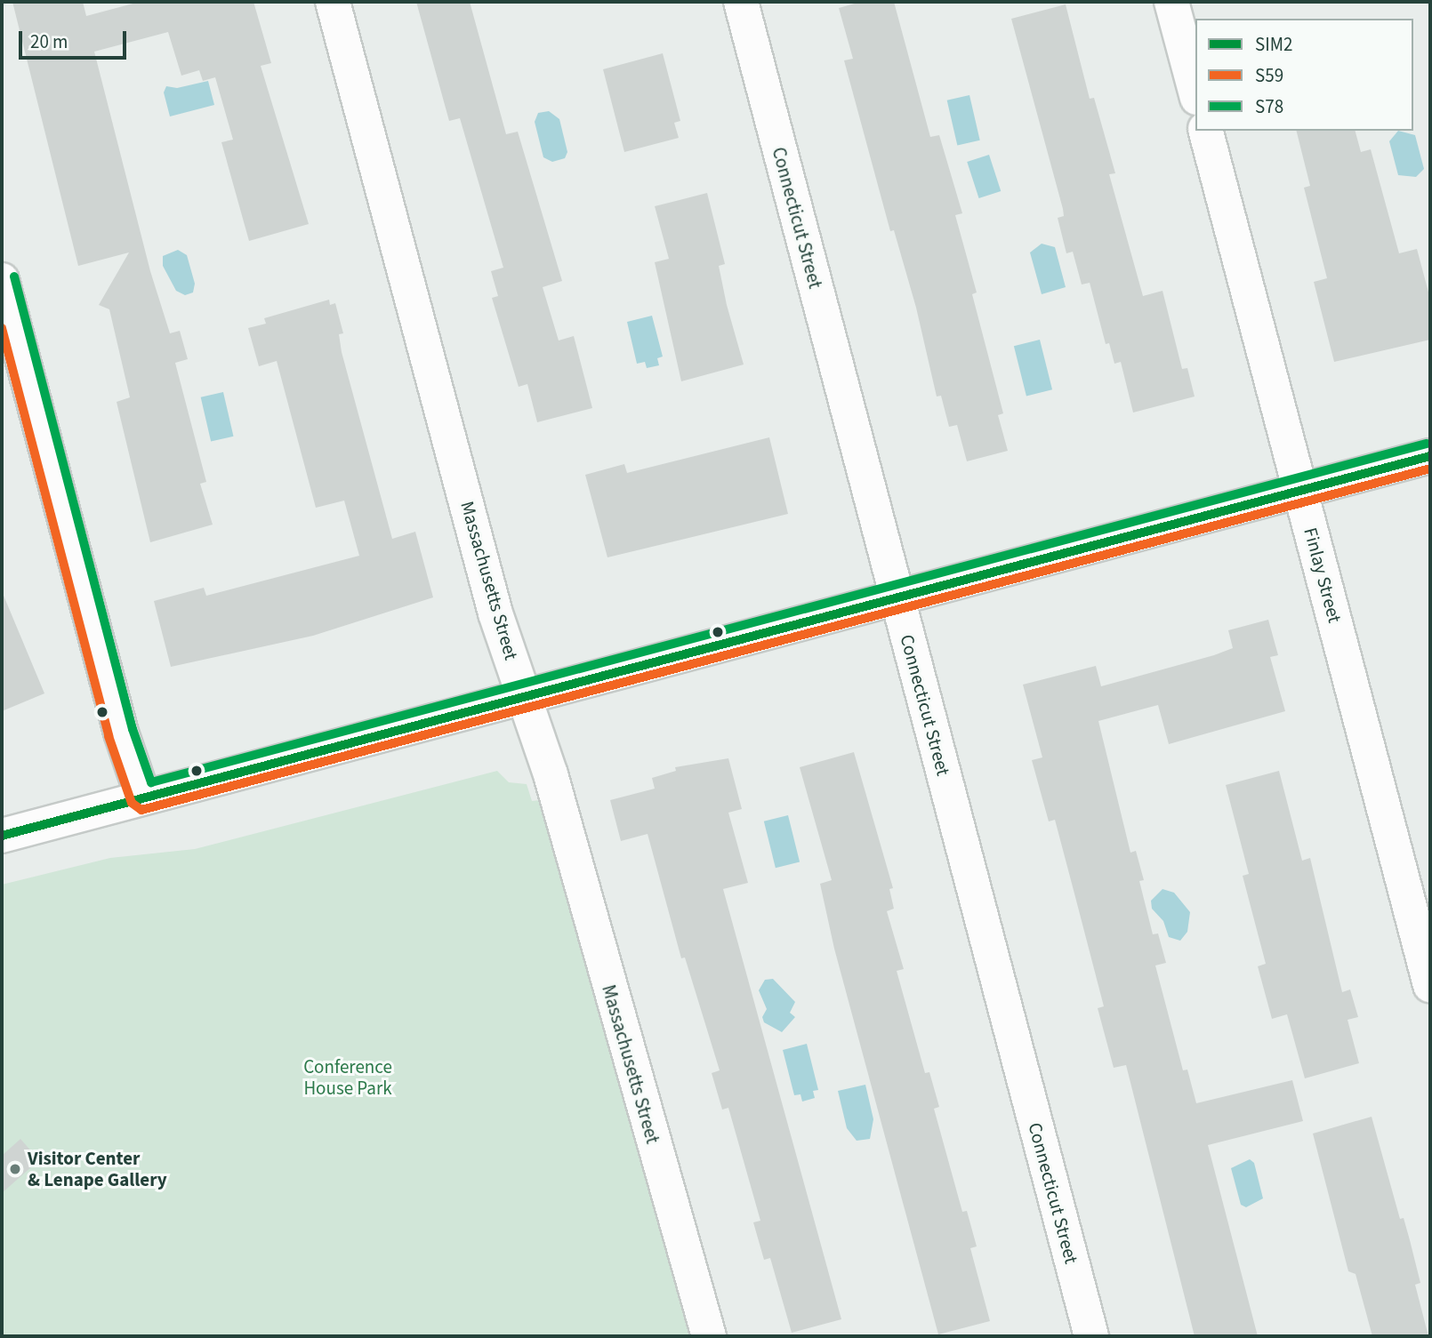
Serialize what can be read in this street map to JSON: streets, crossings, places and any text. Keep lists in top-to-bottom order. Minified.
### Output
{"streets":{"street":["Connecticut Street","Finlay Street","Massachusetts Street"]},"parks":["Conference House Park"],"places":["Visitor Center & Lenape Gallery"],"lines":["transit line S78","transit line S59","transit line SIM2"],"legend":["SIM2","S59","S78"],"scale_bar":"20 m"}
